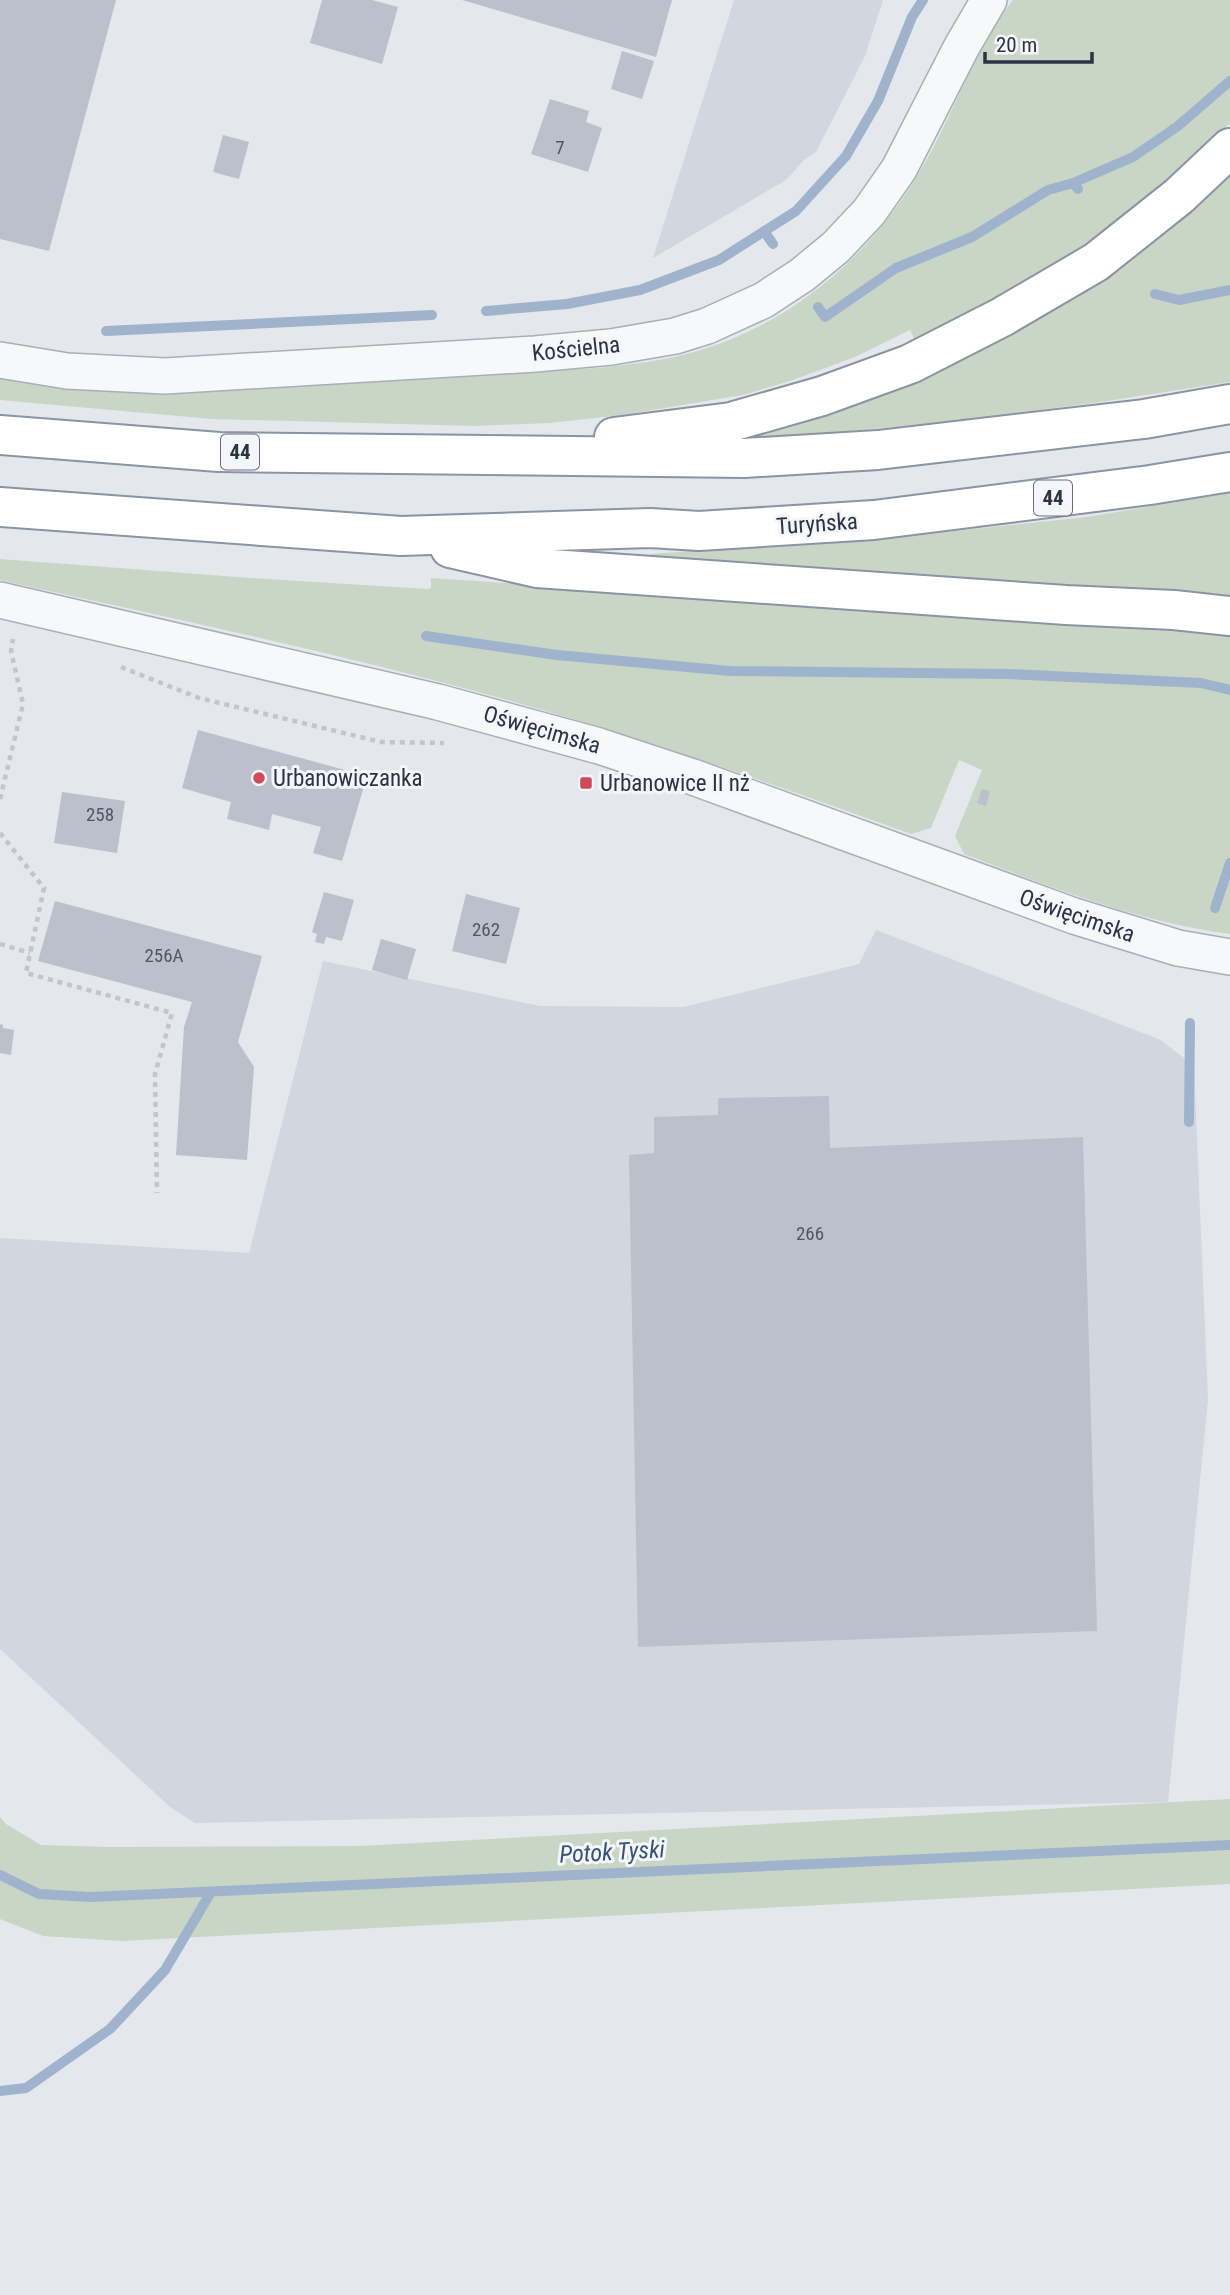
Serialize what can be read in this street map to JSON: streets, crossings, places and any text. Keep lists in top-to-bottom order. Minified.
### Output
{"streets":{"highway":["44","Turyńska"],"street":["Kościelna","Oświęcimska"]},"crossings":[["44","Turyńska"]],"water":["Potok Tyski"],"places":{"other":["Urbanowiczanka"],"transit":["Urbanowice II nż"]},"house_numbers":["7","258","262","256A","266"],"scale_bar":"20 m"}
